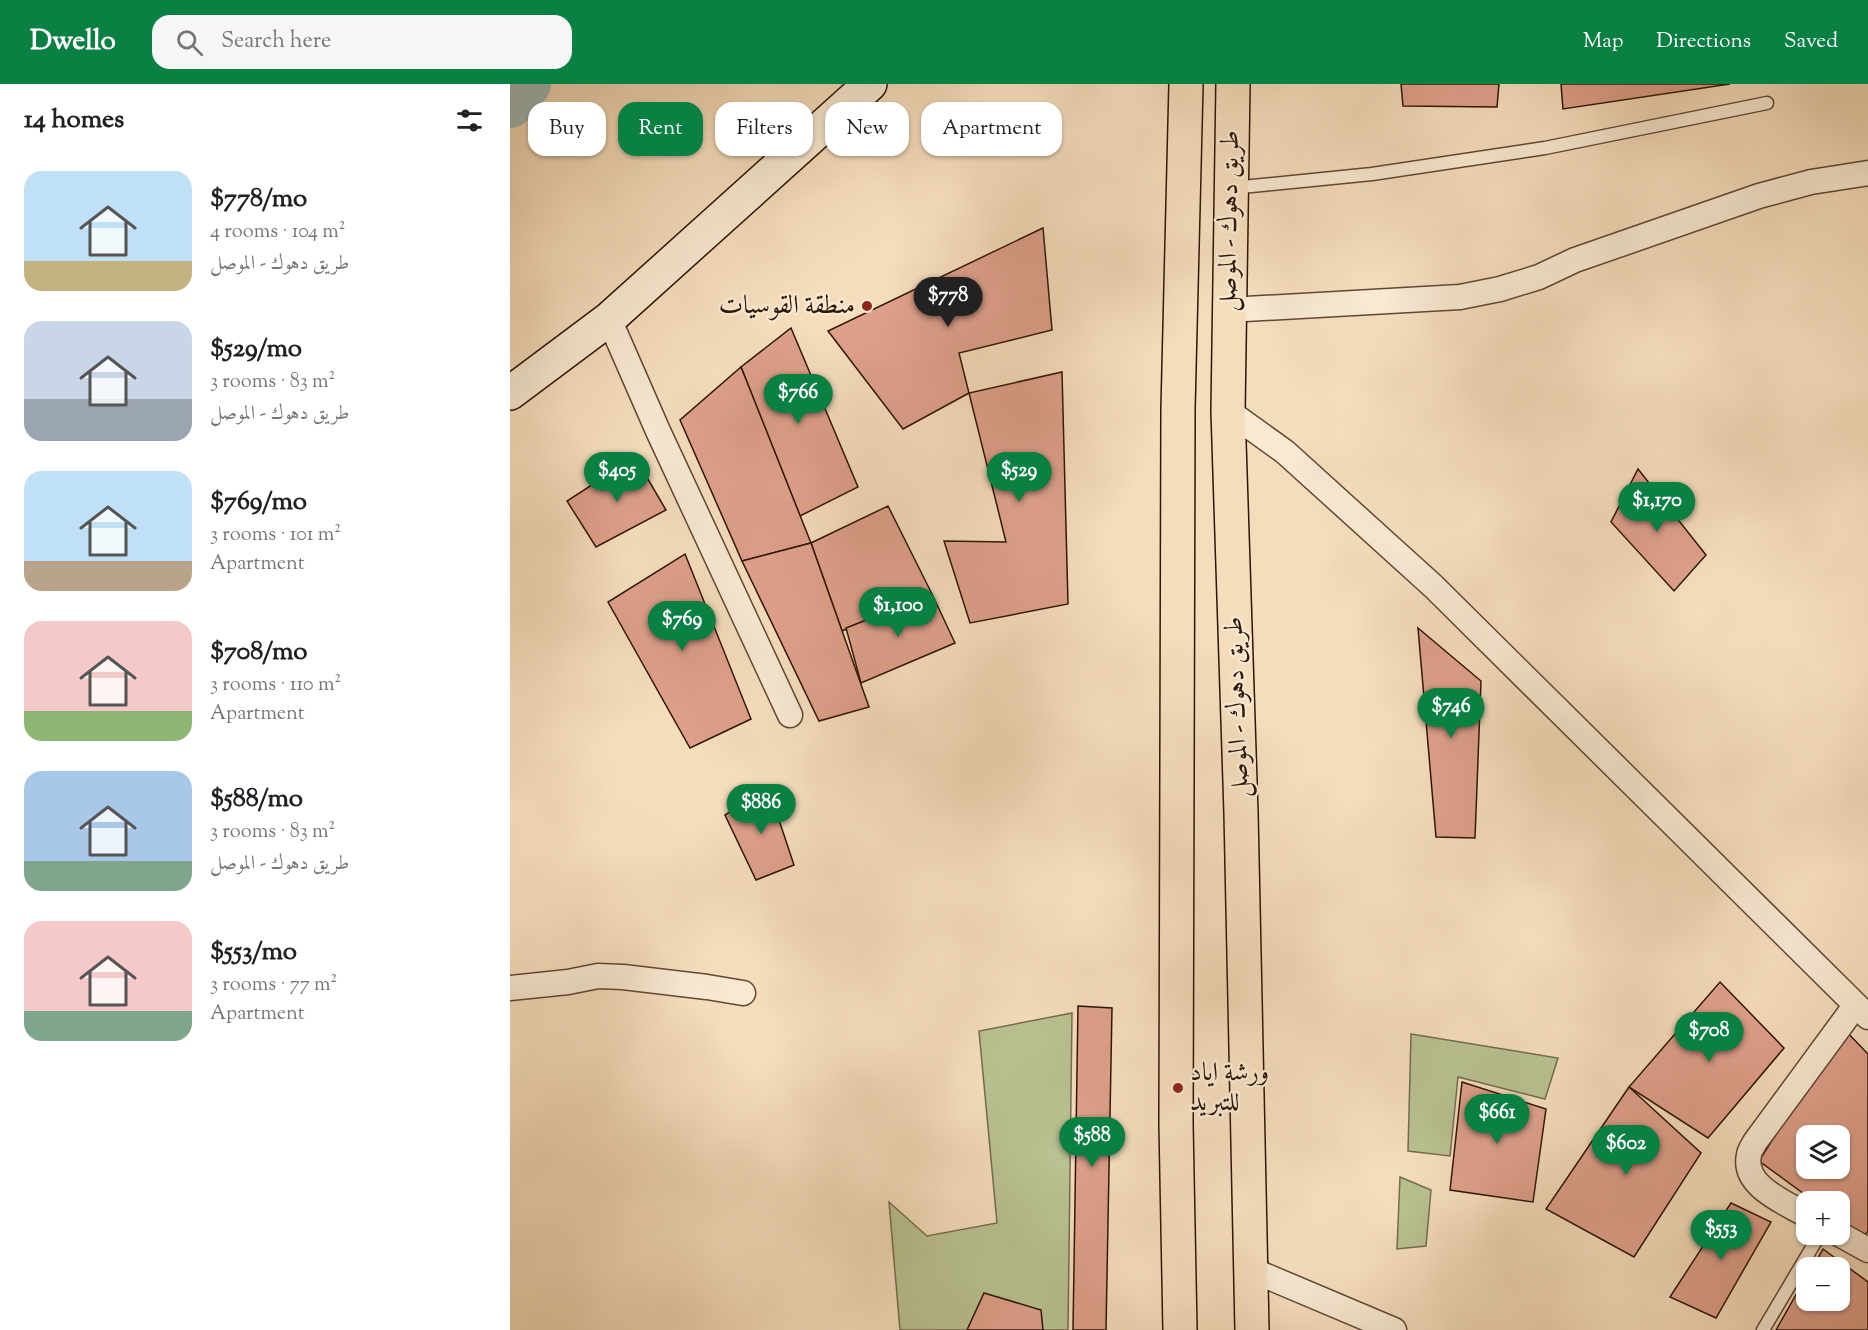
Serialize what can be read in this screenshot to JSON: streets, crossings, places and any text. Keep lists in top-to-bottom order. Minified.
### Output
{"streets":{"highway":["طريق دهوك - الموصل"]},"places":["منطقة القوسيات","ورشة اياد للتبريد"],"page":{"header":"Dwello","search":"Search here","nav":["Map","Directions","Saved"],"heading":"14 homes","chip":["Buy","Rent","Filters","New","Apartment"],"list":[{"name":"$778/mo","note":"4 rooms · 104 m² · طريق دهوك - الموصل"},{"name":"$529/mo","note":"3 rooms · 83 m² · طريق دهوك - الموصل"},{"name":"$769/mo","note":"3 rooms · 101 m² · Apartment"},{"name":"$708/mo","note":"3 rooms · 110 m² · Apartment"},{"name":"$588/mo","note":"3 rooms · 83 m² · طريق دهوك - الموصل"},{"name":"$553/mo","note":"3 rooms · 77 m² · Apartment"}],"price":["$778","$766","$405","$529","$1,170","$1,100","$769","$746","$886","$708","$661","$588","$602","$553"],"map_buttons":["+","−"]}}
